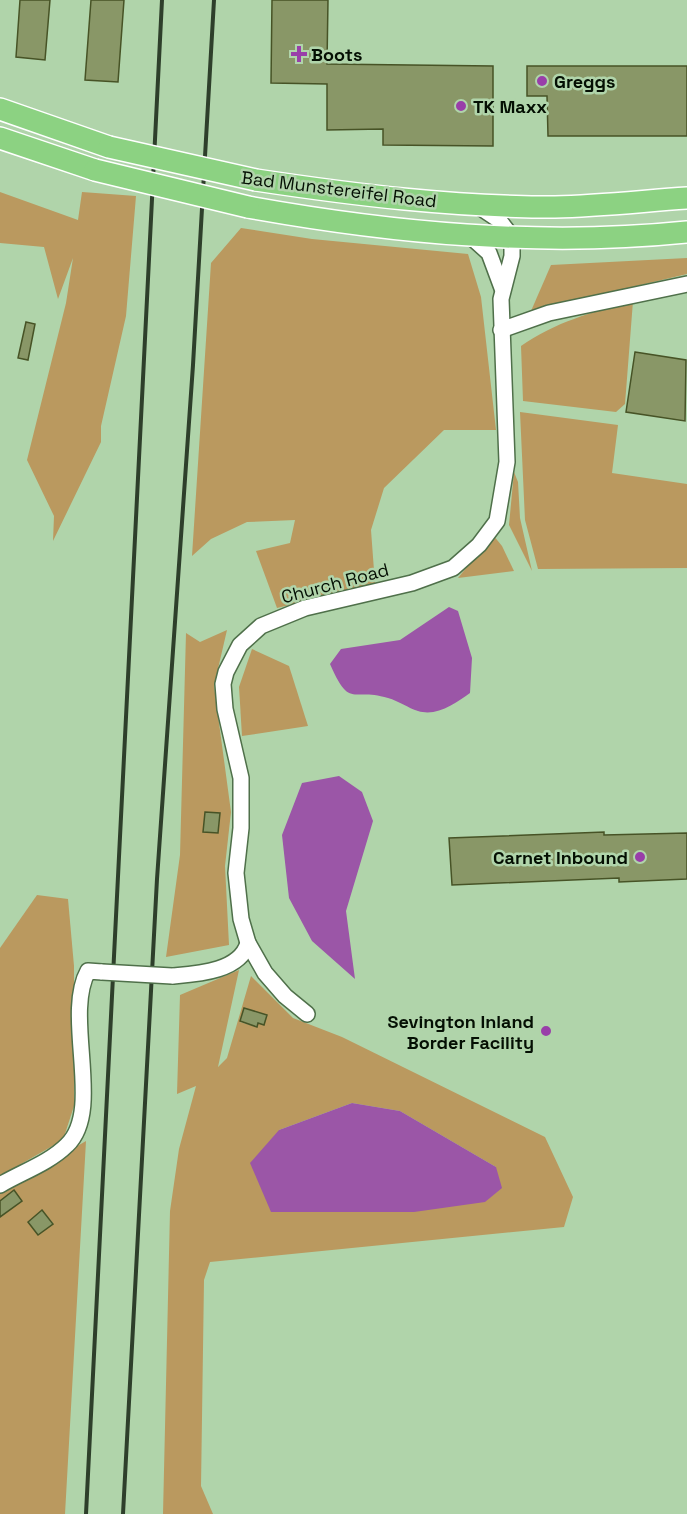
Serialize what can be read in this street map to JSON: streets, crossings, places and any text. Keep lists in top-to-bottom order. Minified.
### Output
{"streets":{"highway":["Bad Munstereifel Road"],"street":["Church Road"]},"crossings":[["Bad Munstereifel Road","Church Road"]],"places":{"health":["Boots"],"other":["Greggs","TK Maxx","Carnet Inbound","Sevington Inland Border Facility"]}}
